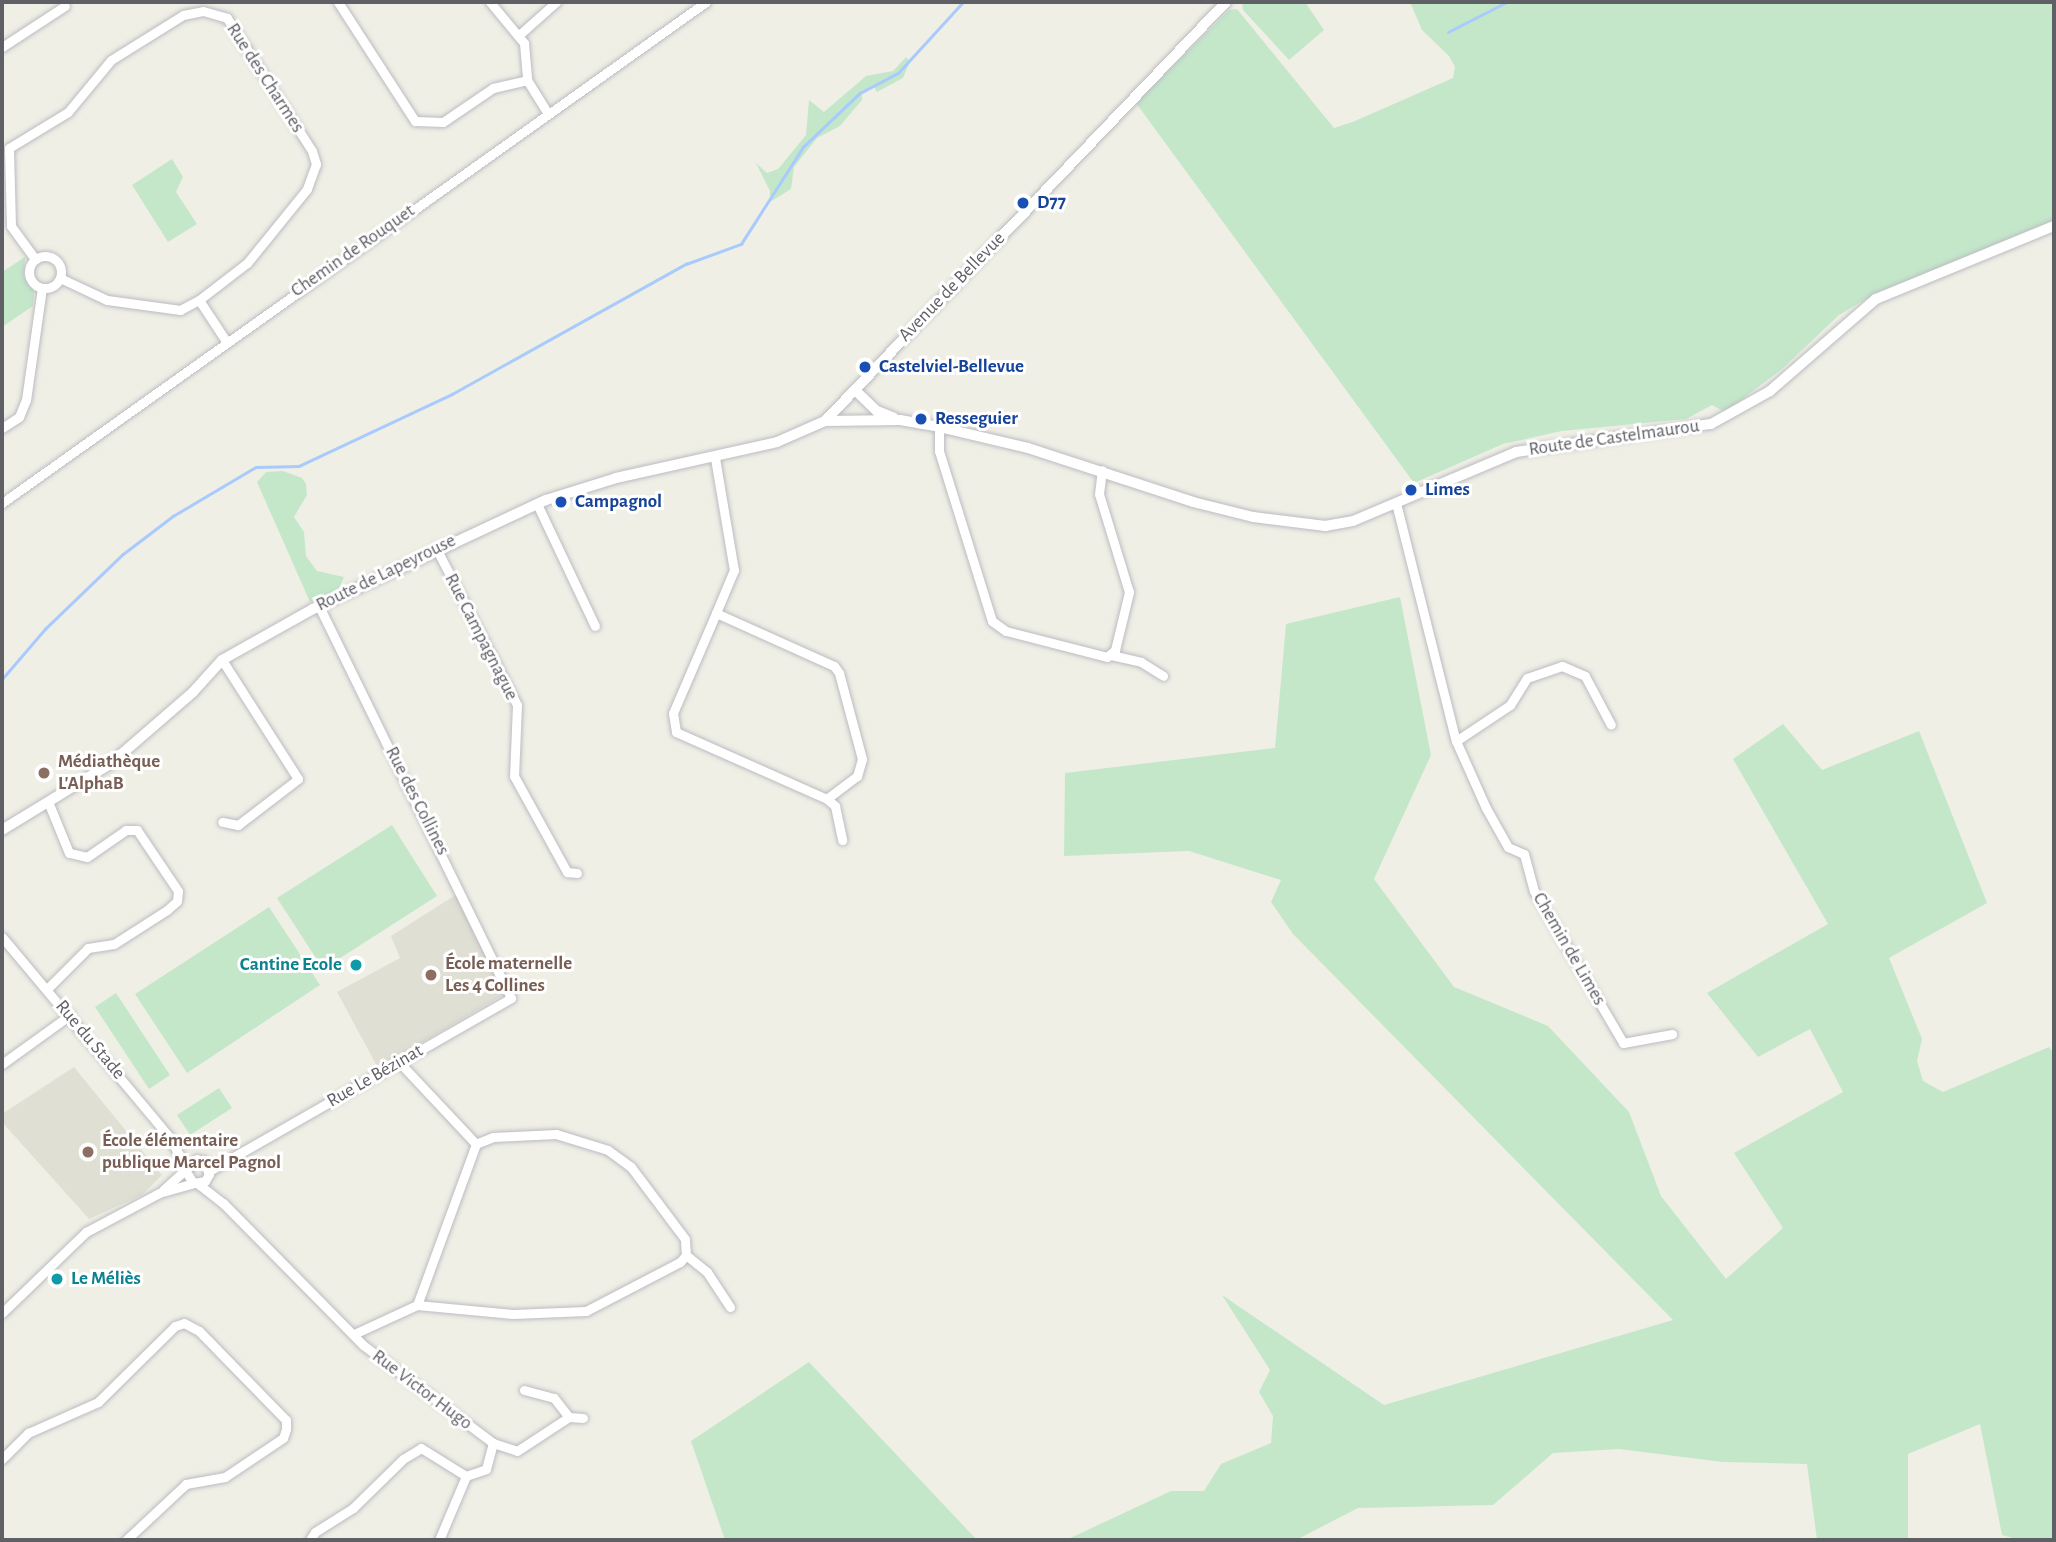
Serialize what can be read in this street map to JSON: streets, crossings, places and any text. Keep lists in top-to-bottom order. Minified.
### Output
{"streets":{"street":["Rue des Charmes","Chemin de Rouquet","Avenue de Bellevue","Route de Castelmaurou","Route de Lapeyrouse","Rue Campagnague","Rue des Collines","Chemin de Limes","Rue du Stade","Rue Le Bézinat","Rue Victor Hugo"]},"crossings":[["Avenue de Bellevue","Route de Castelmaurou"],["Avenue de Bellevue","Route de Lapeyrouse"],["Route de Castelmaurou","Route de Lapeyrouse"],["Route de Lapeyrouse","Rue Campagnague"],["Route de Lapeyrouse","Rue des Collines"],["Rue des Collines","Rue Le Bézinat"],["Rue du Stade","Rue Le Bézinat"],["Rue du Stade","Rue Victor Hugo"],["Rue Le Bézinat","Rue Victor Hugo"]],"places":["D77","Castelviel-Bellevue","Resseguier","Limes","Campagnol","Médiathèque L'AlphaB","Cantine Ecole","École maternelle Les 4 Collines","École élémentaire publique Marcel Pagnol","Le Méliès"]}
